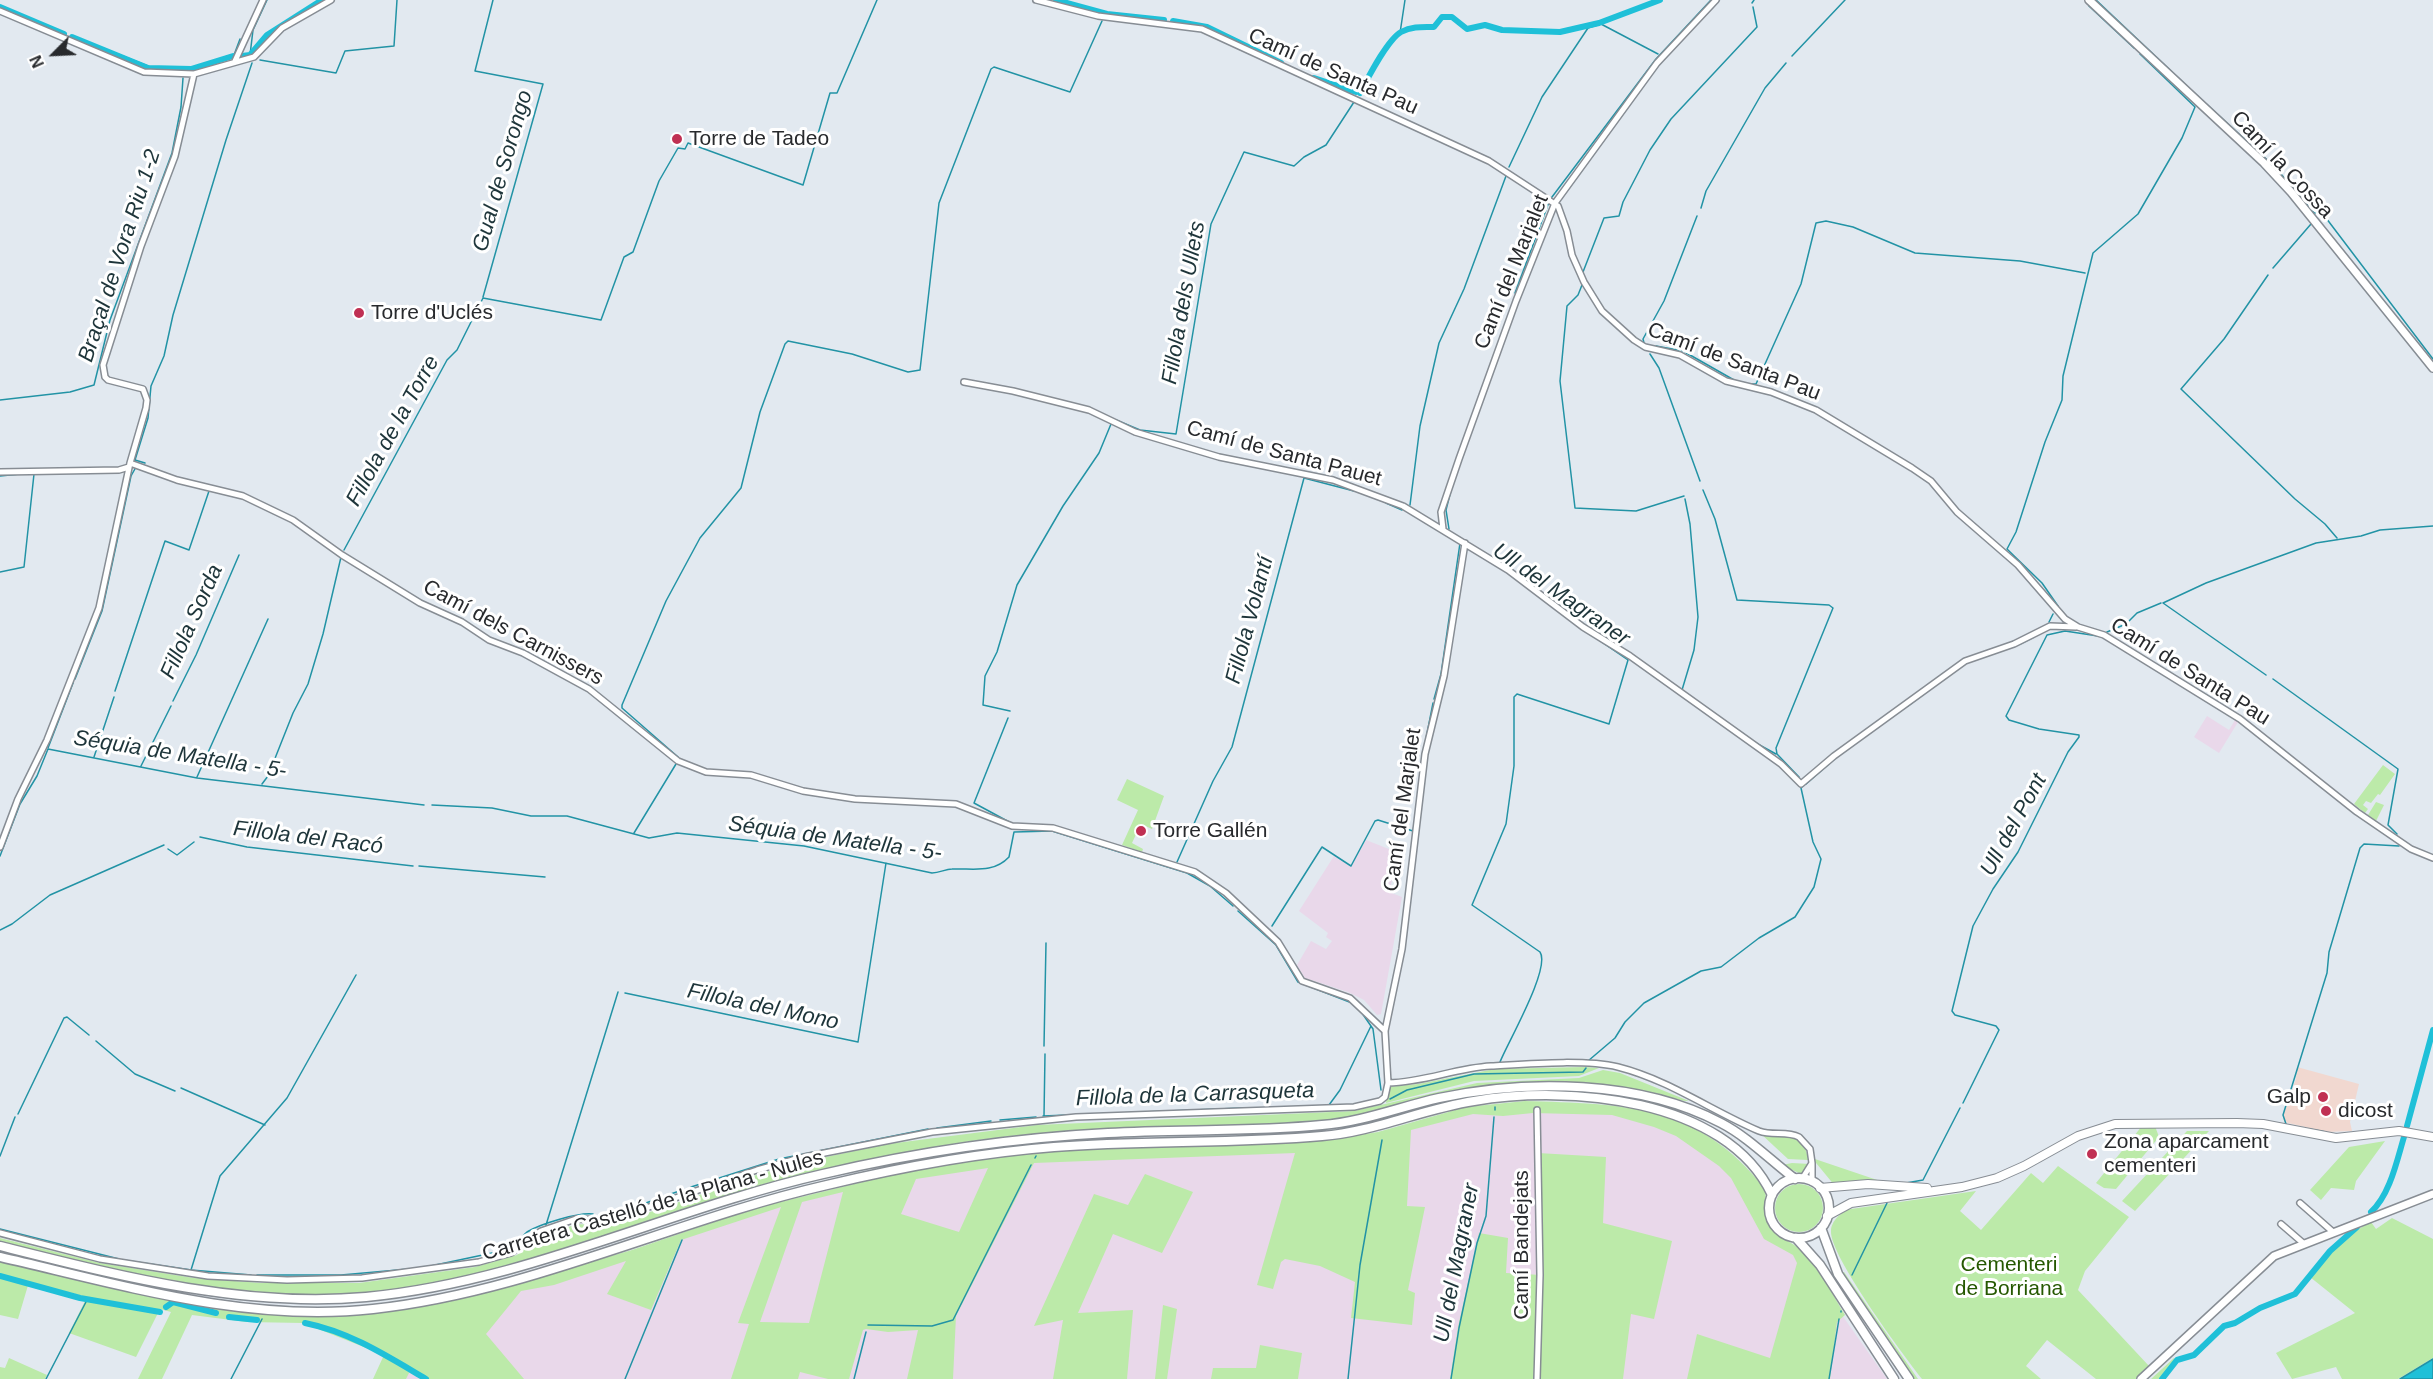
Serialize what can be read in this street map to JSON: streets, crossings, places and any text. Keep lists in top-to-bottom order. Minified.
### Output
{"streets":{"main road":["Carretera Castelló de la Plana - Nules"],"street":["Camí de Santa Pau","Camí la Cossa","Camí del Marjalet","Camí de Santa Pauet","Camí dels Carnissers","Camí Bandejats"]},"crossings":[["Camí de Santa Pau","Camí del Marjalet"],["Camí de Santa Pau","Camí de Santa Pauet"],["Camí del Marjalet","Camí de Santa Pauet"],["Camí del Marjalet","Camí dels Carnissers"]],"water":["Gual de Sorongo","Braçal de Vora Riu 1-2","Fillola dels Ullets","Fillola de la Torre","Ull del Magraner","Fillola Volantí","Fillola Sorda","Séquia de Matella - 5-","Ull del Pont","Fillola del Racó","Fillola del Mono","Fillola de la Carrasqueta"],"parks":["Cementeri de Borriana"],"places":["Torre de Tadeo","Torre d'Uclés","Torre Gallén","Galp","dicost","Zona aparcament cementeri"],"north":"bottom left"}
